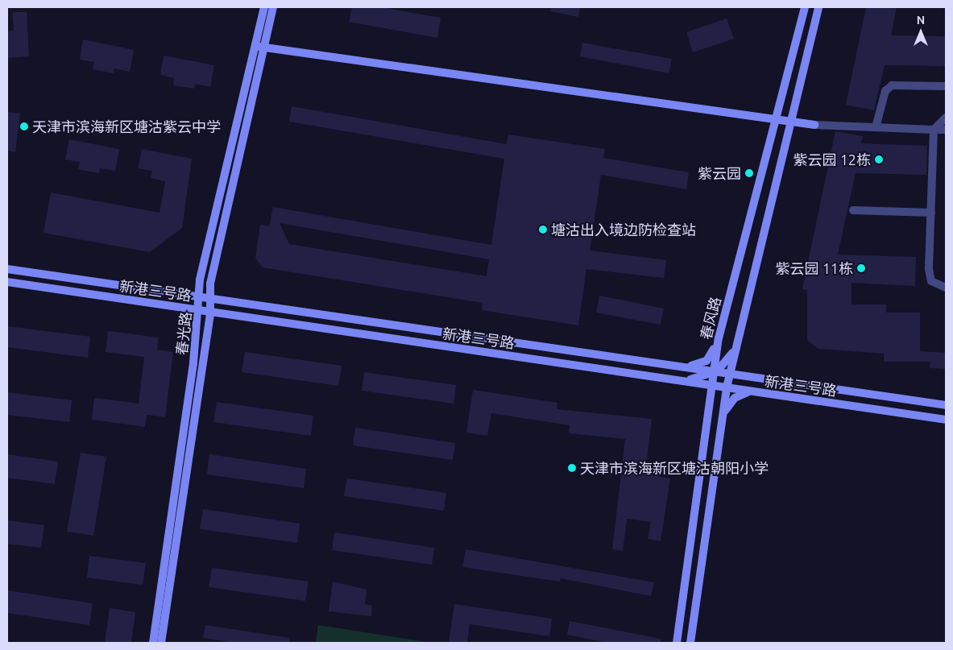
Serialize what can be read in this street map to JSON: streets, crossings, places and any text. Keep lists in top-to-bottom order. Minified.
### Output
{"streets":{"main road":["新港三号路","春风路","春光路"]},"crossings":[["新港三号路","春风路"],["新港三号路","春光路"]],"places":["天津市滨海新区塘沽紫云中学","紫云园 12栋","紫云园","塘沽出入境边防检查站","紫云园 11栋","天津市滨海新区塘沽朝阳小学"],"north":"top"}
